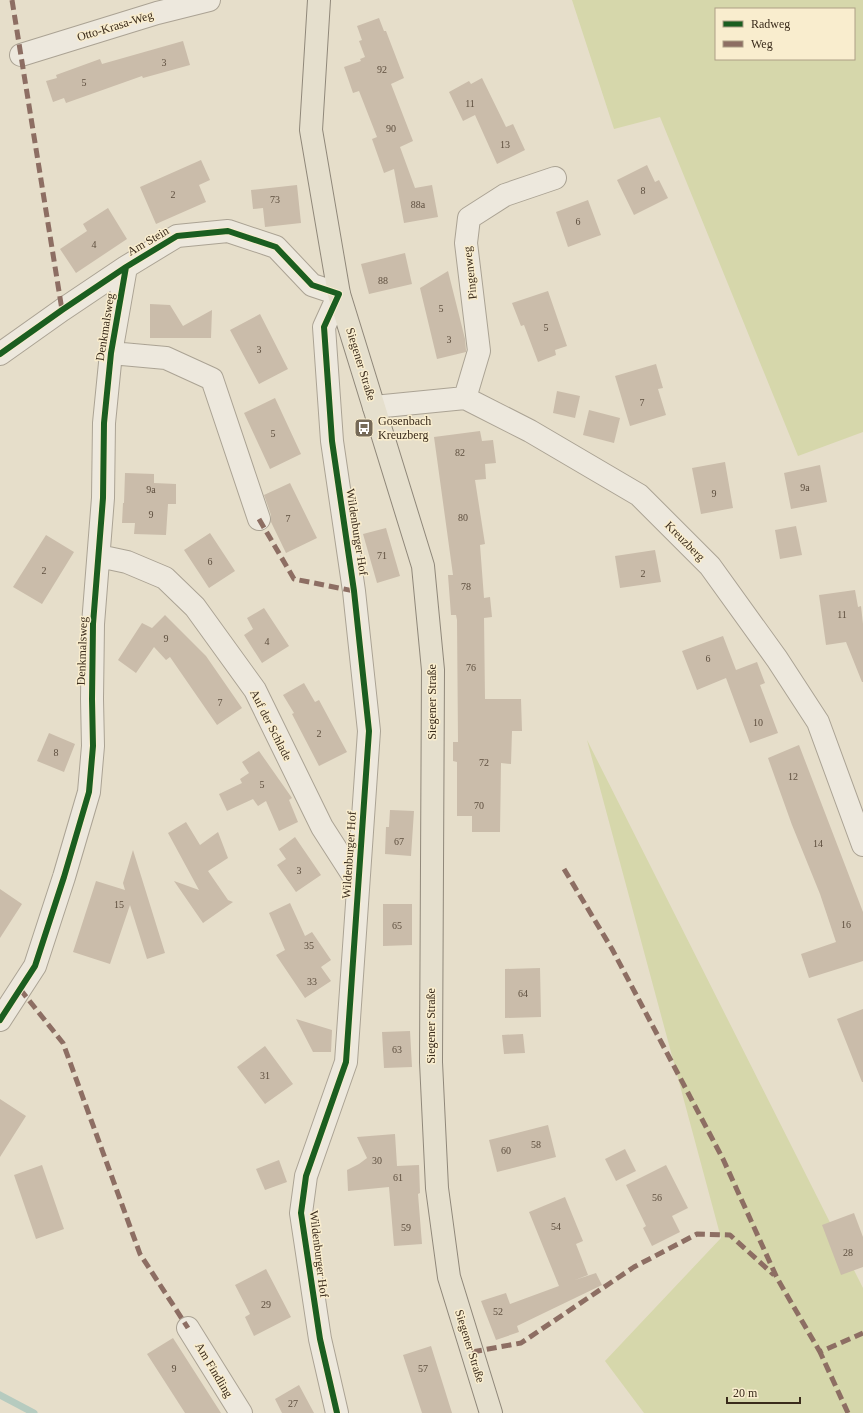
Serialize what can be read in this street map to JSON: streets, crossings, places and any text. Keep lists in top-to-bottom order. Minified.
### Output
{"streets":{"main road":["Siegener Straße"],"street":["Otto-Krasa-Weg","Am Stein","Pingenweg","Denkmalsweg","Wildenburger Hof","Kreuzberg","Auf der Schlade","Am Findling"]},"crossings":[["Am Stein","Denkmalsweg"],["Am Stein","Siegener Straße"],["Am Stein","Wildenburger Hof"],["Pingenweg","Kreuzberg"],["Denkmalsweg","Auf der Schlade"],["Siegener Straße","Wildenburger Hof"],["Wildenburger Hof","Auf der Schlade"]],"places":{"bus stop":["Gosenbach Kreuzberg"]},"house_numbers":["3","92","5","11","90","13","8","2","73","88a","6","4","88","5","5","3","3","7","5","82","9a","9a","9","9","80","7","71","6","2","2","78","11","9","4","6","76","7","10","2","8","72","12","5","70","67","14","3","15","16","65","35","33","64","63","31","58","60","30","61","56","54","59","28","29","52","9","57","27"],"legend":["Radweg","Weg"],"scale_bar":"20 m"}
